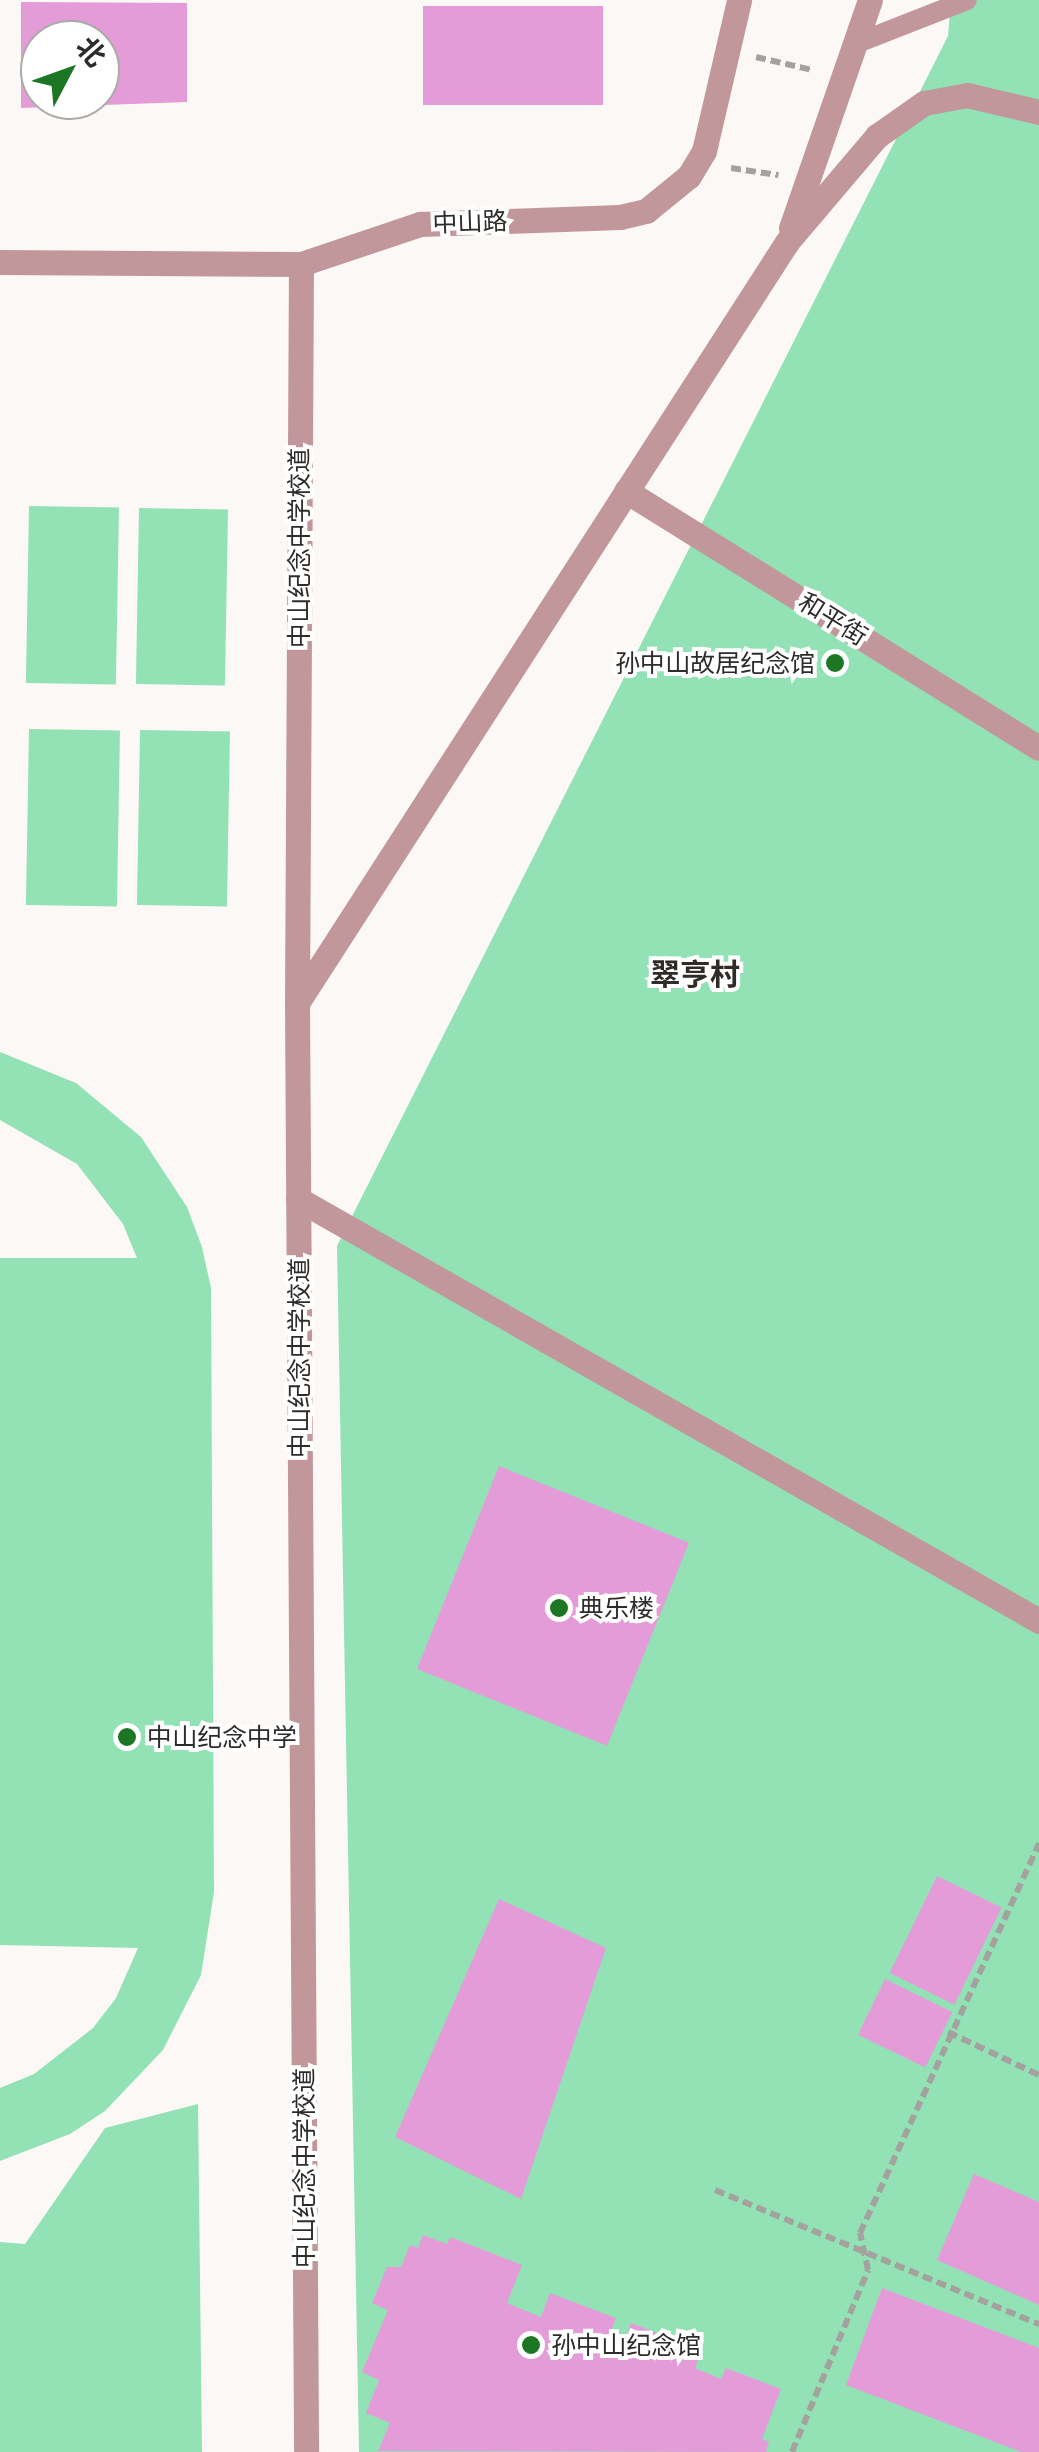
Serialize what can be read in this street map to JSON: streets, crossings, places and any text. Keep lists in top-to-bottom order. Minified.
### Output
{"streets":{"street":["中山路","中山纪念中学校道","和平街"]},"crossings":[["中山路","中山纪念中学校道"]],"districts":["翠亨村"],"places":["孙中山故居纪念馆","典乐楼","中山纪念中学","孙中山纪念馆"],"north":"top right"}
